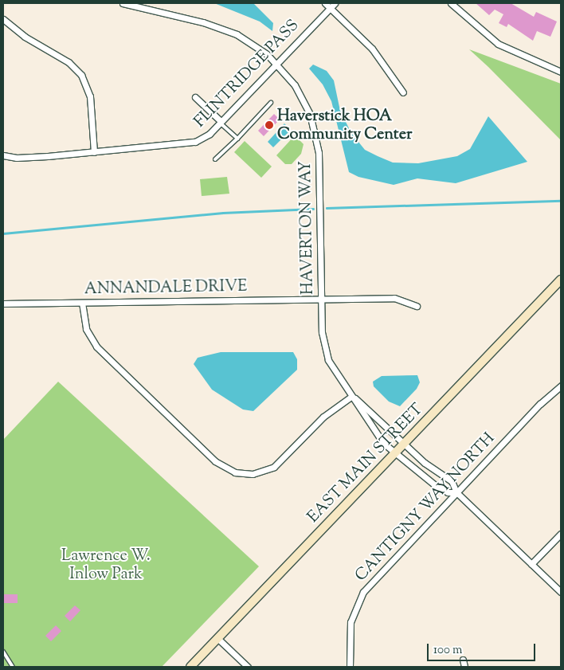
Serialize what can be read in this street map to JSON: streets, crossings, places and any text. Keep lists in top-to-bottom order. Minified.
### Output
{"streets":{"main road":["EAST MAIN STREET"],"street":["FLINTRIDGE PASS","HAVERTON WAY","ANNANDALE DRIVE","CANTIGNY WAY NORTH"]},"crossings":[["FLINTRIDGE PASS","HAVERTON WAY"],["HAVERTON WAY","ANNANDALE DRIVE"],["HAVERTON WAY","EAST MAIN STREET"],["HAVERTON WAY","CANTIGNY WAY NORTH"]],"parks":["Lawrence W. Inlow Park"],"places":["Haverstick HOA Community Center"],"scale_bar":"100 m"}
